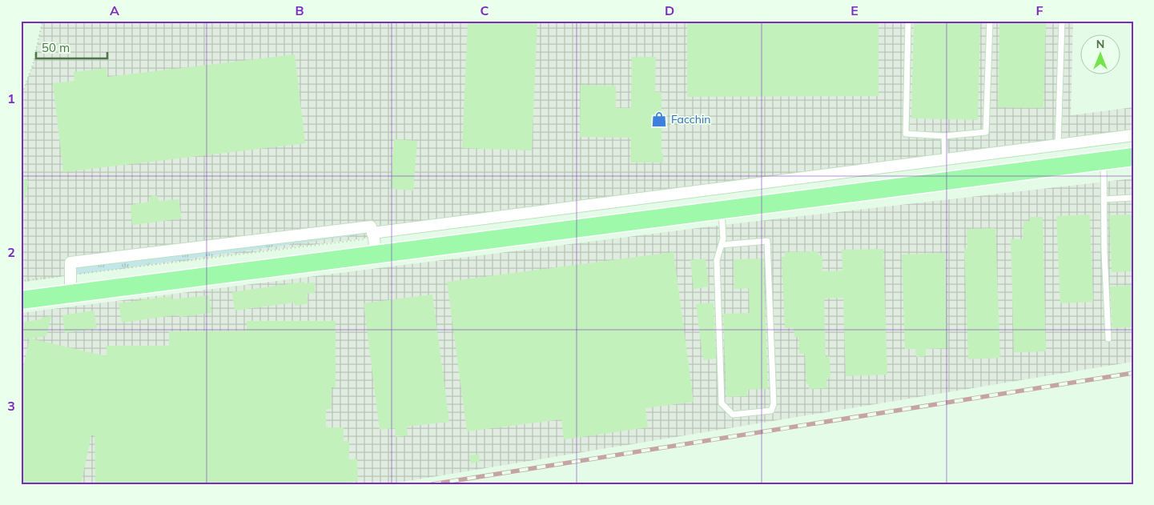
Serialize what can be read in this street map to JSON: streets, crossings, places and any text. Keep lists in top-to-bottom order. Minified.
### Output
{"places":{"shop":["Facchin"]},"scale_bar":"50 m","north":"top","grid":{"columns":["A","B","C","D","E","F"],"rows":["1","2","3"]}}
